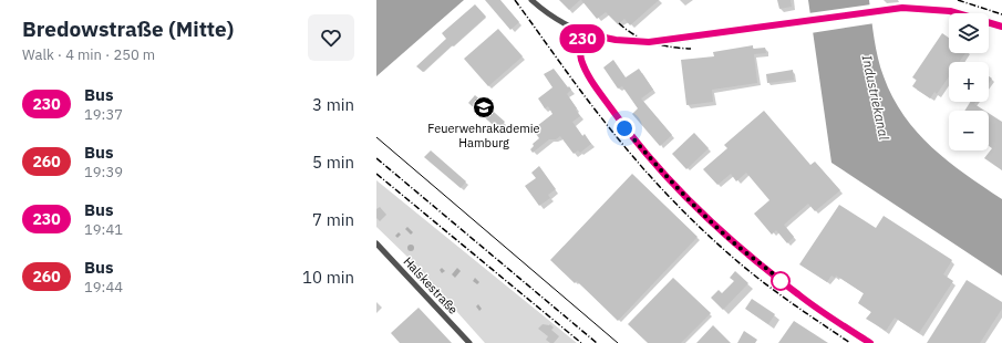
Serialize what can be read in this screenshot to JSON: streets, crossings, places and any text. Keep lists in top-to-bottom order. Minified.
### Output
{"streets":{"street":["Halskestraße"]},"water":["Industriekanal"],"places":{"school or university":["Feuerwehrakademie Hamburg"]},"lines":["bus line 230"],"page":{"heading":["Bredowstraße (Mitte)","Walk · 4 min · 250 m"],"on_map":"230","map_buttons":["+","−"],"list":[{"mark":"230","name":"Bus","note":"19:37","value":"3 min"},{"mark":"260","name":"Bus","note":"19:39","value":"5 min"},{"mark":"230","name":"Bus","note":"19:41","value":"7 min"},{"mark":"260","name":"Bus","note":"19:44","value":"10 min"}]}}
